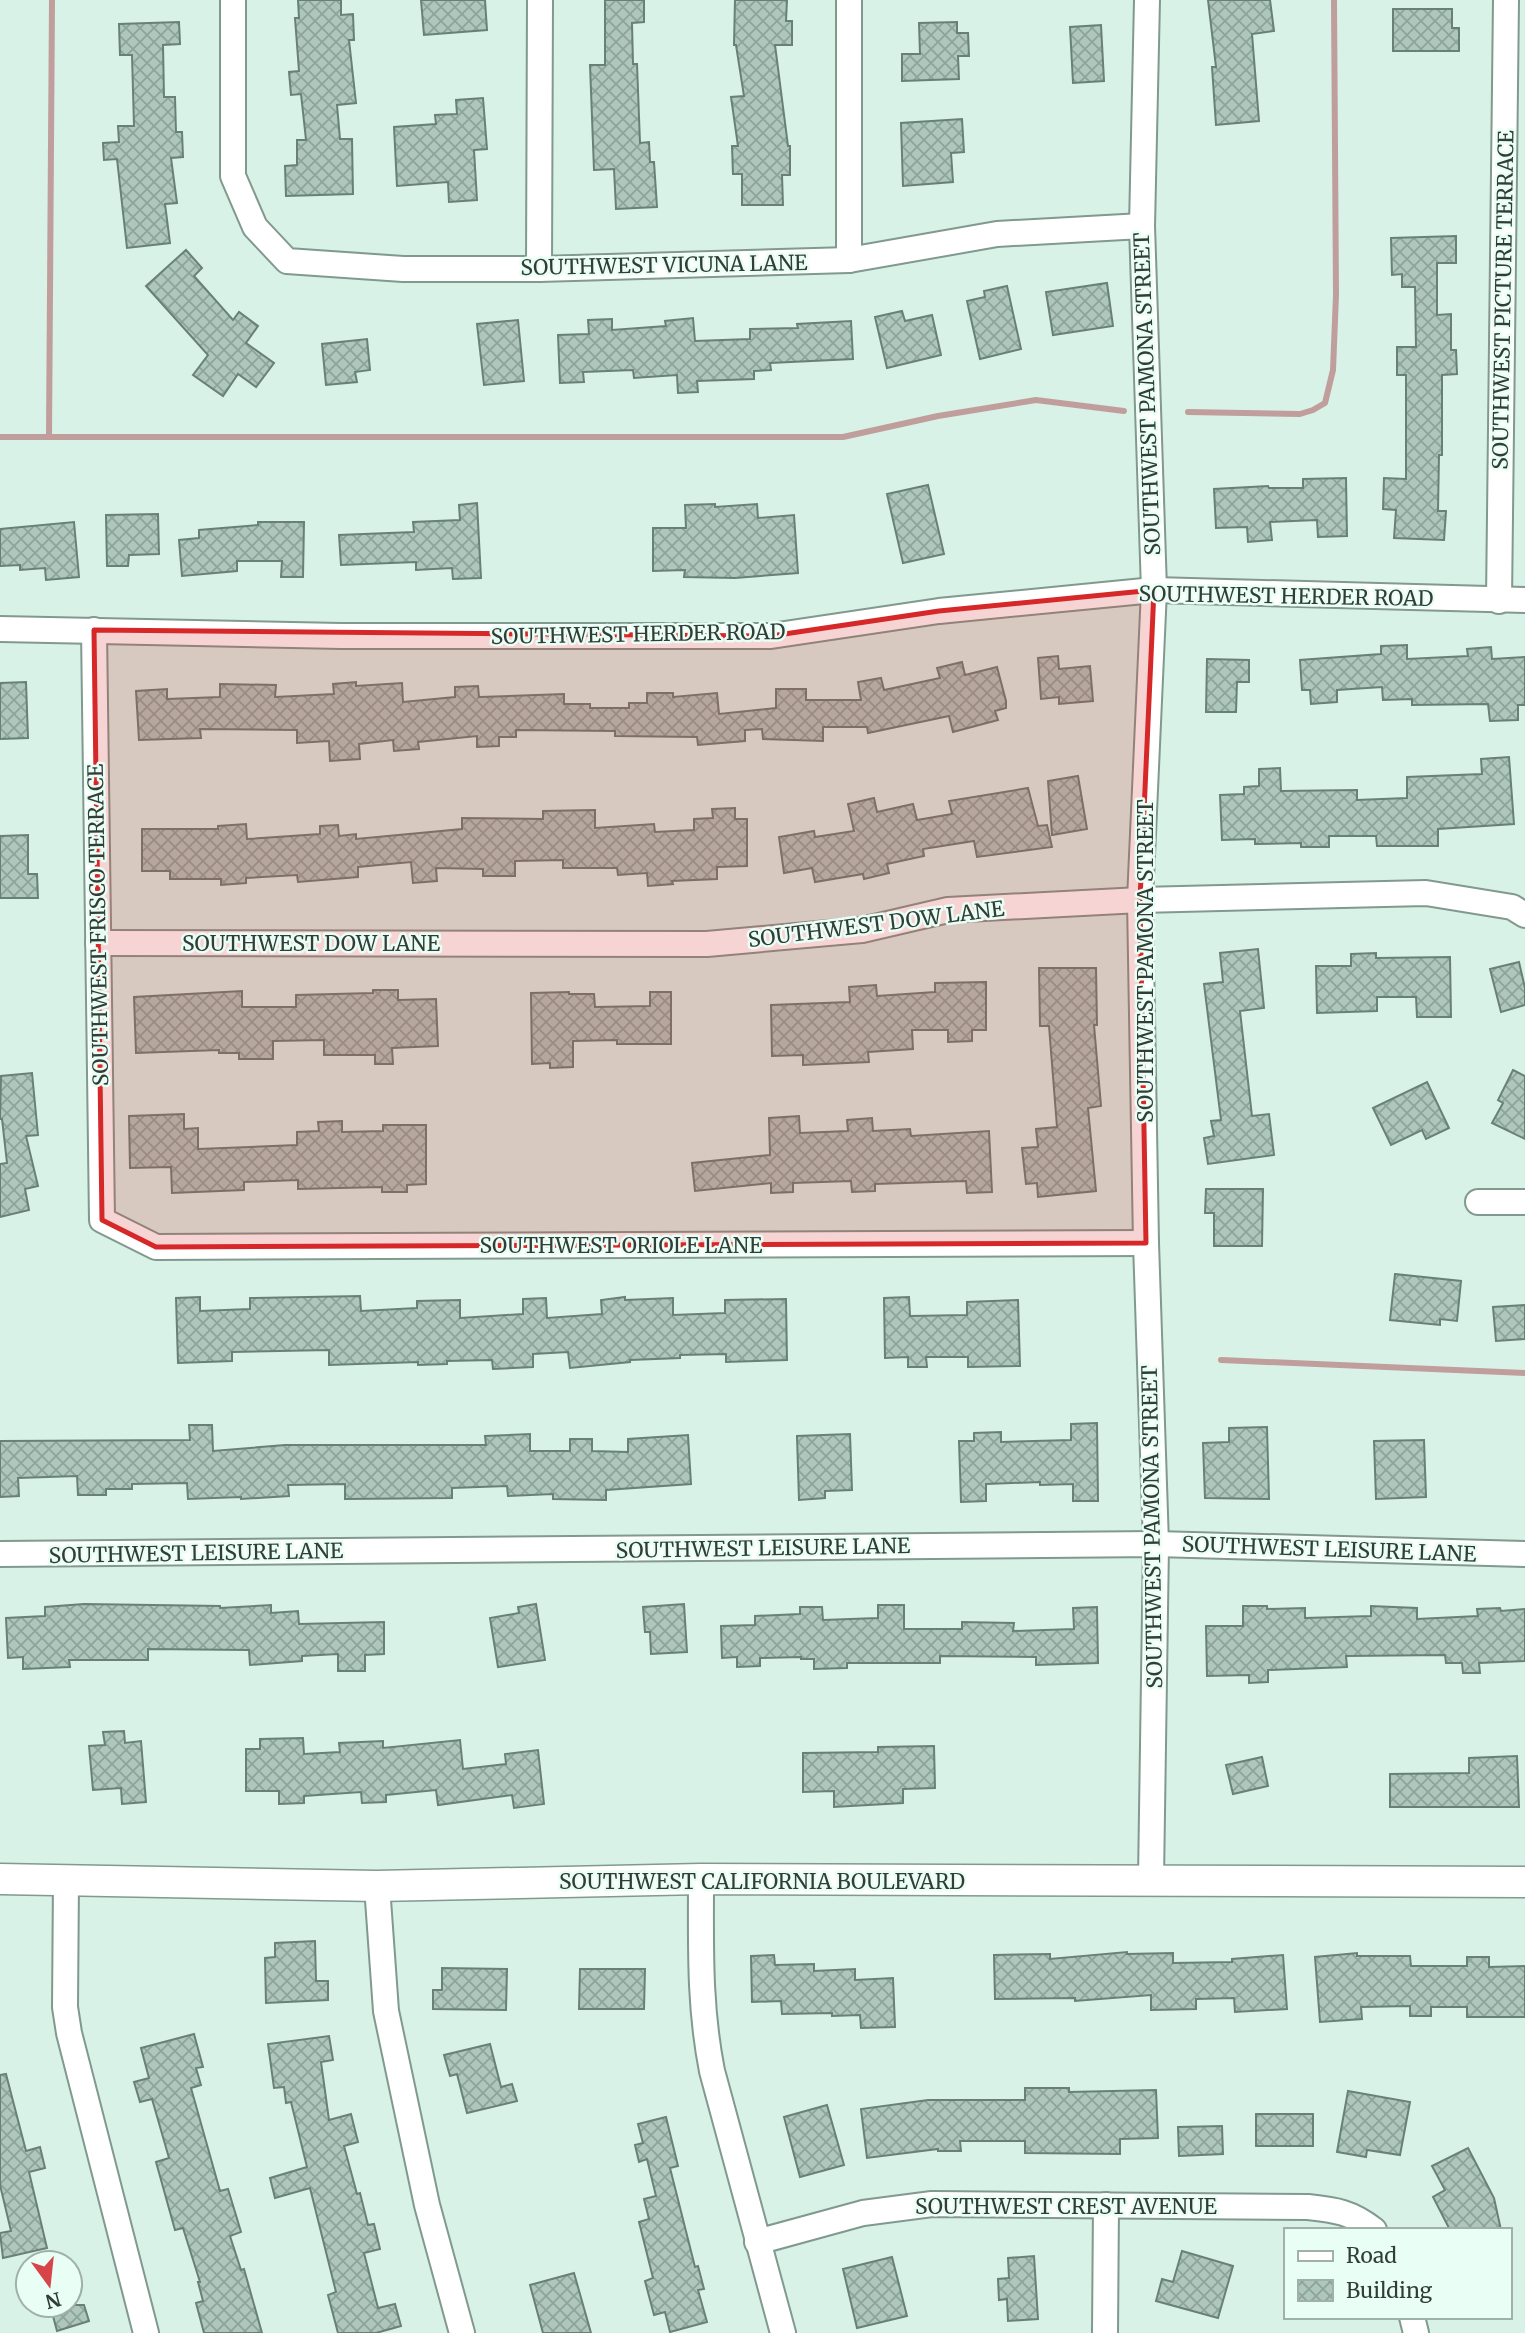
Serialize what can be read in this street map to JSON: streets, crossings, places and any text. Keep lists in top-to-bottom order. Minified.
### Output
{"streets":{"street":["SOUTHWEST VICUNA LANE","SOUTHWEST PICTURE TERRACE","SOUTHWEST PAMONA STREET","SOUTHWEST HERDER ROAD","SOUTHWEST DOW LANE","SOUTHWEST FRISCO TERRACE","SOUTHWEST ORIOLE LANE","SOUTHWEST LEISURE LANE","SOUTHWEST CALIFORNIA BOULEVARD","SOUTHWEST CREST AVENUE"]},"crossings":[["SOUTHWEST VICUNA LANE","SOUTHWEST PAMONA STREET"],["SOUTHWEST PICTURE TERRACE","SOUTHWEST HERDER ROAD"],["SOUTHWEST PAMONA STREET","SOUTHWEST HERDER ROAD"],["SOUTHWEST PAMONA STREET","SOUTHWEST DOW LANE"],["SOUTHWEST PAMONA STREET","SOUTHWEST ORIOLE LANE"],["SOUTHWEST PAMONA STREET","SOUTHWEST LEISURE LANE"],["SOUTHWEST PAMONA STREET","SOUTHWEST CALIFORNIA BOULEVARD"],["SOUTHWEST HERDER ROAD","SOUTHWEST FRISCO TERRACE"],["SOUTHWEST DOW LANE","SOUTHWEST FRISCO TERRACE"],["SOUTHWEST FRISCO TERRACE","SOUTHWEST ORIOLE LANE"]],"legend":["Road","Building"],"north":"bottom"}
